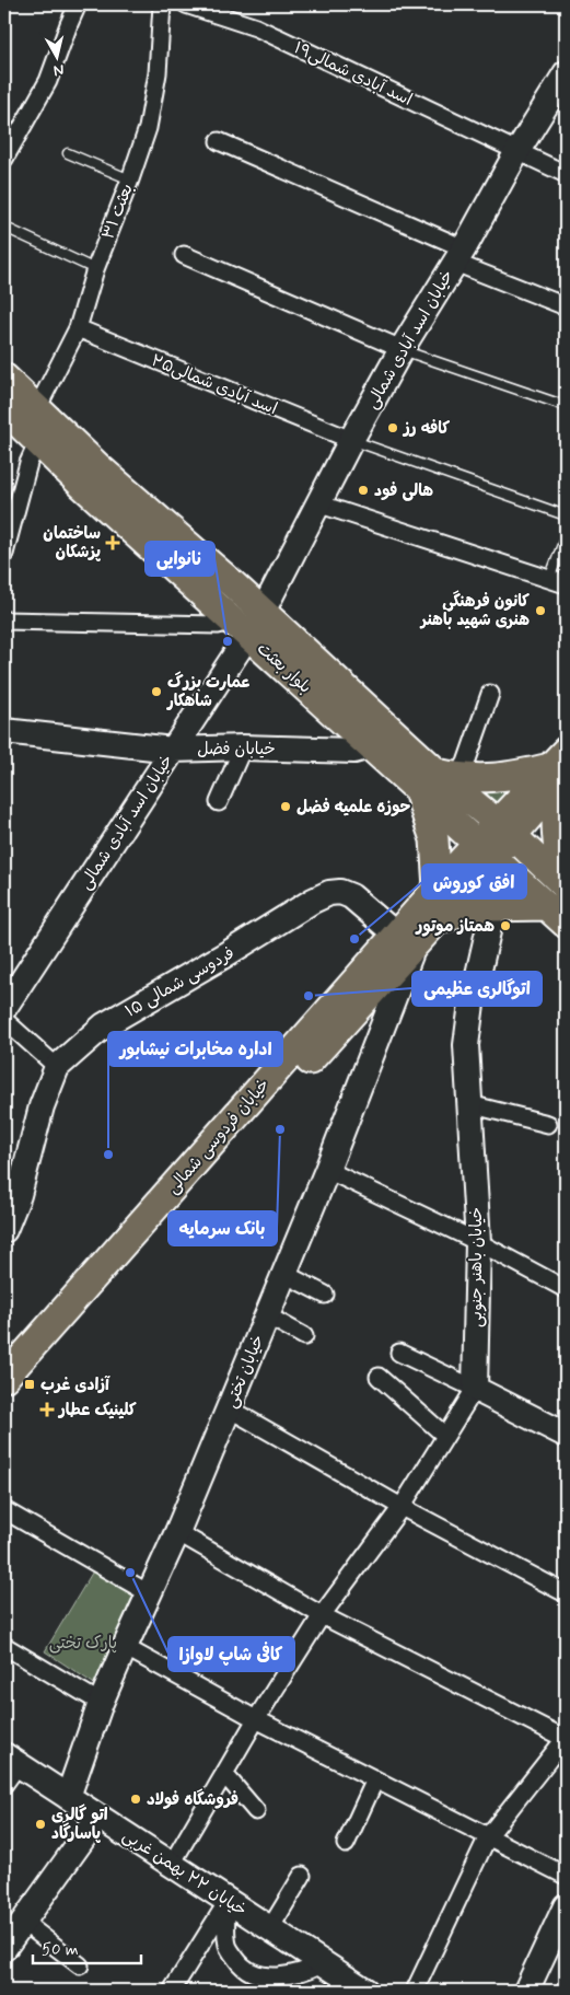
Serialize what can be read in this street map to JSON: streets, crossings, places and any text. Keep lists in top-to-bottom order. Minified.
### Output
{"streets":{"main road":["بلوار بعثت","خیابان فردوسی شمالی"],"street":["اسد آبادی شمالی۱۹","بعثت ۳۱","خیابان اسد آبادی شمالی","اسد آبادی شمالی۲۵","خیابان فضل","فردوسی شمالی ۱۵","خیابان باهنر جنوبی","خیابان تختی","خیابان ۲۲ بهمن غربی"]},"crossings":[["اسد آبادی شمالی۱۹","خیابان اسد آبادی شمالی"],["بعثت ۳۱","اسد آبادی شمالی۲۵"],["بعثت ۳۱","بلوار بعثت"],["خیابان اسد آبادی شمالی","اسد آبادی شمالی۲۵"],["خیابان اسد آبادی شمالی","بلوار بعثت"],["خیابان اسد آبادی شمالی","خیابان فضل"],["بلوار بعثت","خیابان فضل"],["بلوار بعثت","خیابان فردوسی شمالی"],["فردوسی شمالی ۱۵","خیابان فردوسی شمالی"],["فردوسی شمالی ۱۵","خیابان تختی"],["خیابان فردوسی شمالی","خیابان تختی"],["خیابان تختی","خیابان ۲۲ بهمن غربی"]],"parks":["پارک تختی"],"places":{"other":["کافه رز","هالی فود","کانون فرهنگی هنری شهید باهنر","نانوایی","عمارت بزرگ شاهکار","حوزه علمیه فضل","همتاز موتور","افق کوروش","اتوگالری عظیمی","بانک سرمایه","اداره مخابرات نیشابور","كافى شاپ لاوازا","فروشگاه فولاد","اتو گالری پاسارگاد"],"health":["ساختمان پزشکان","کلینیک عطار"],"transit":["آزادی غرب"]},"scale_bar":"50 m","north":"bottom"}
